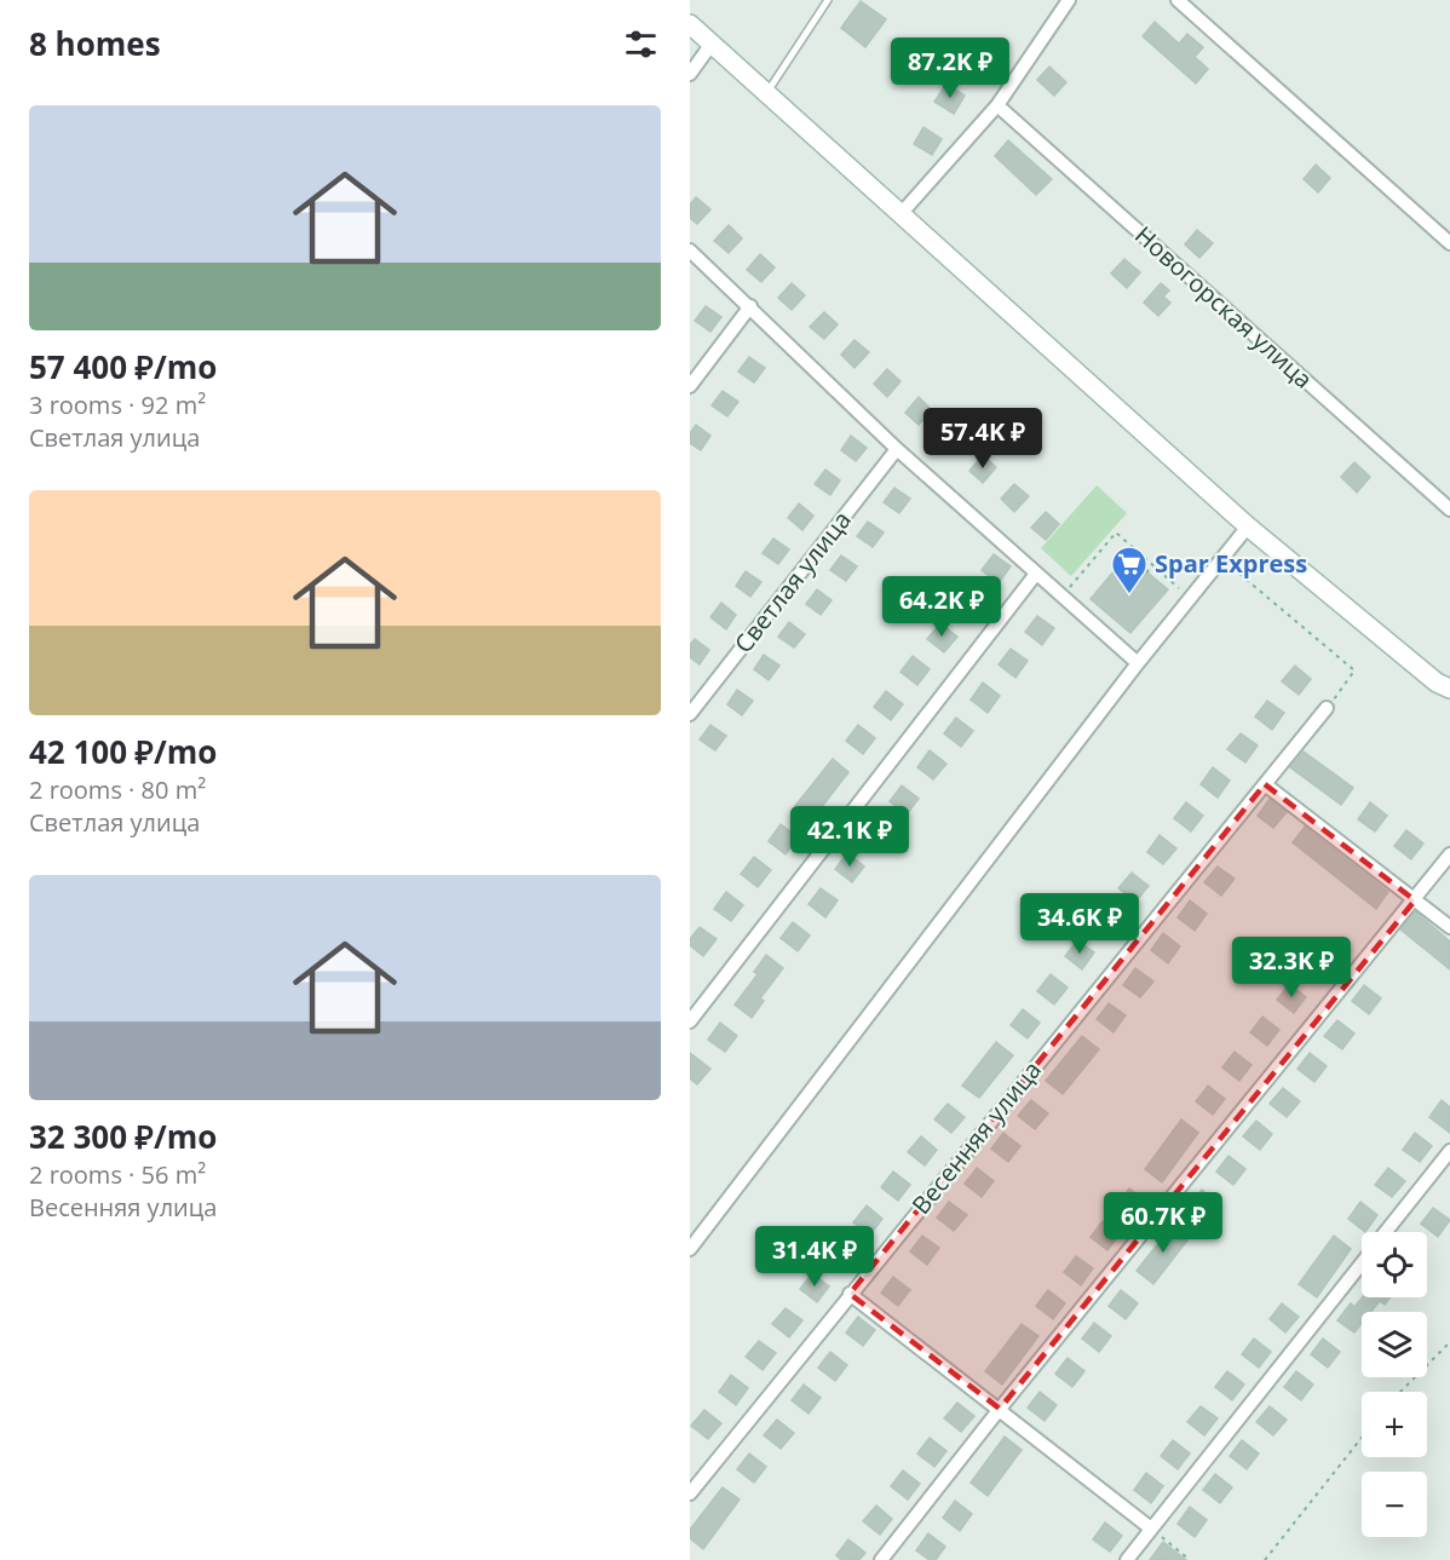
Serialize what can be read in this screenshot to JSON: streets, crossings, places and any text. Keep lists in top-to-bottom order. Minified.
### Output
{"streets":{"street":["Новогорская улица","Светлая улица","Весенняя улица"]},"places":{"supermarket":["Spar Express"]},"page":{"heading":"8 homes","price":["87.2K ₽","57.4K ₽","64.2K ₽","42.1K ₽","34.6K ₽","32.3K ₽","60.7K ₽","31.4K ₽"],"list":[{"name":"57 400 ₽/mo","note":"3 rooms · 92 m² · Светлая улица"},{"name":"42 100 ₽/mo","note":"2 rooms · 80 m² · Светлая улица"},{"name":"32 300 ₽/mo","note":"2 rooms · 56 m² · Весенняя улица"}],"map_buttons":["+","−"]}}
